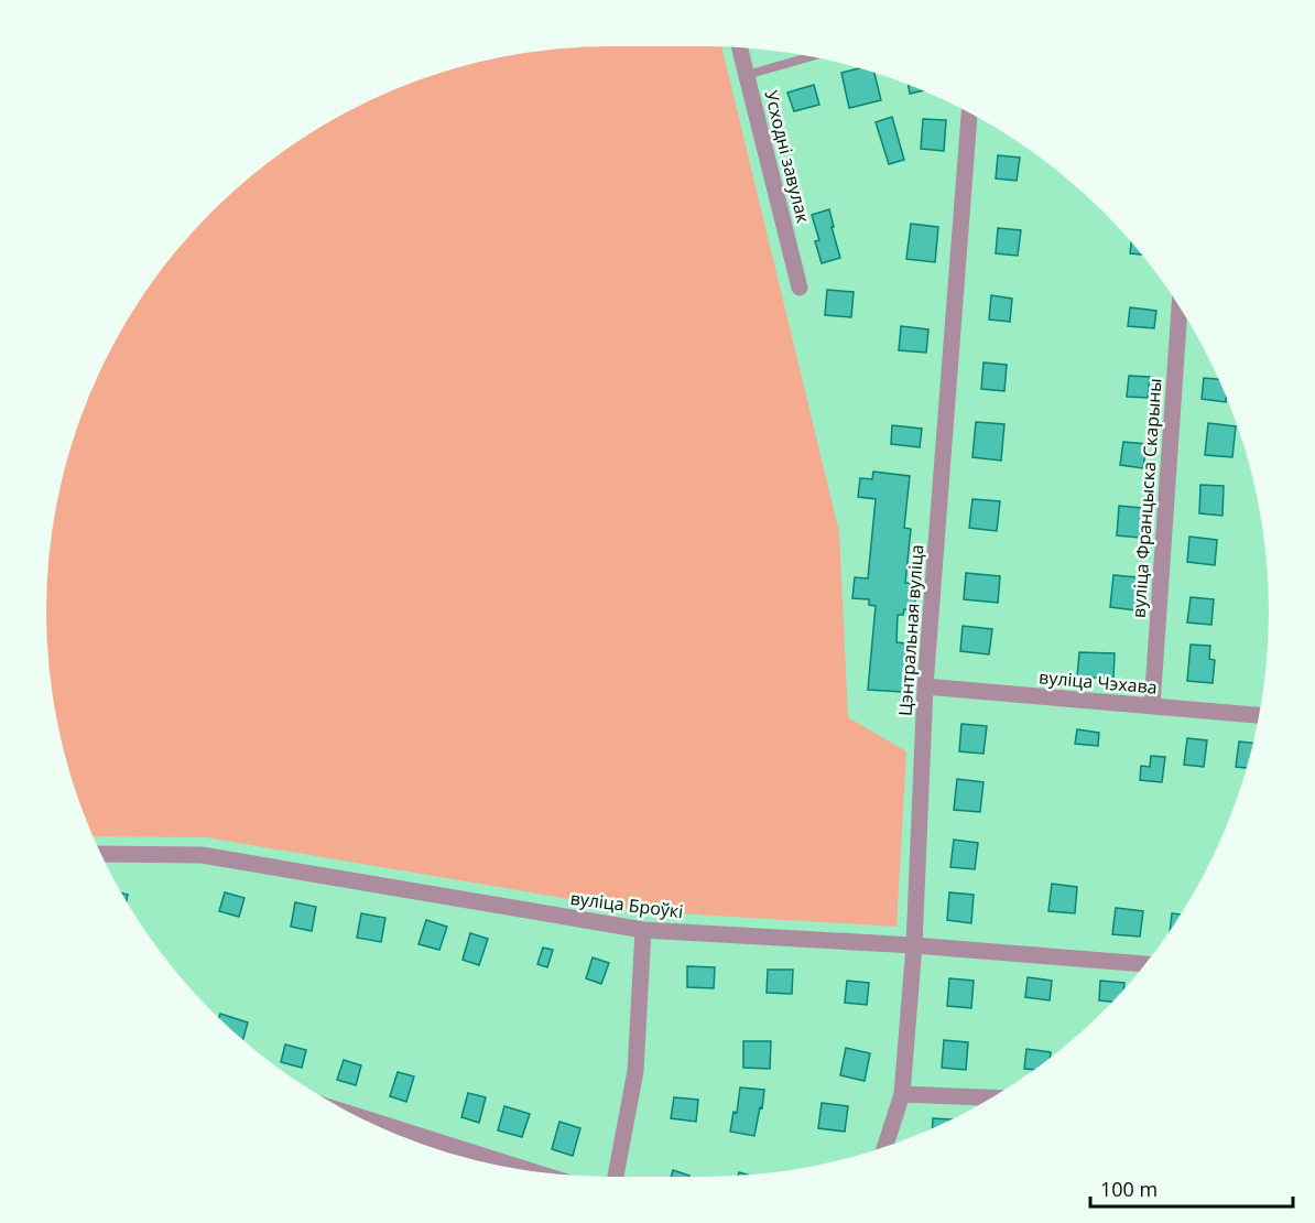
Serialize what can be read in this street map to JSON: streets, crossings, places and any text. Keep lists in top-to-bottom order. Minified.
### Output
{"streets":{"street":["Усходні завулак","вуліца Францыска Скарыны","Цэнтральная вуліца","вуліца Чэхава","вуліца Броўкі"]},"crossings":[["вуліца Францыска Скарыны","вуліца Чэхава"],["Цэнтральная вуліца","вуліца Чэхава"],["Цэнтральная вуліца","вуліца Броўкі"]],"scale_bar":"100 m"}
